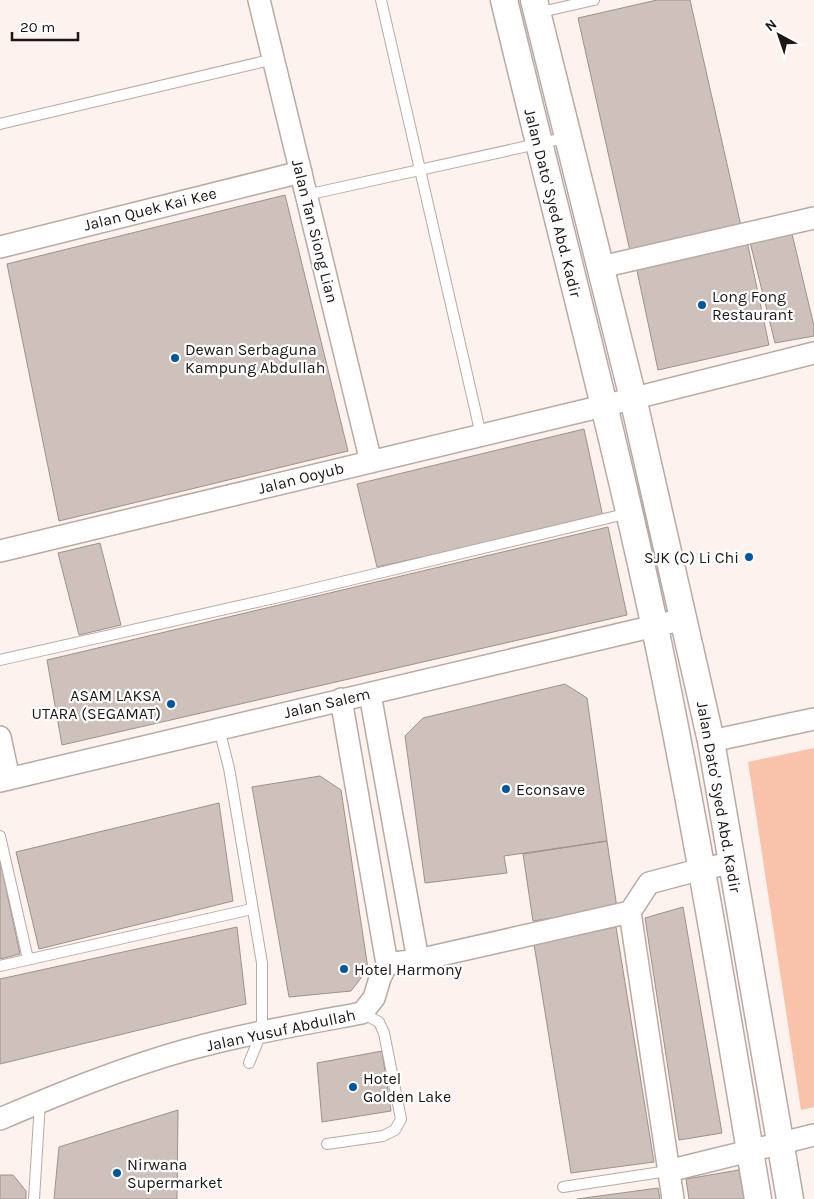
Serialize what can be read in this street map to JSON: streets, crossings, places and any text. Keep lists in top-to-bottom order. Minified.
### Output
{"streets":{"street":["Jalan Dato' Syed Abd. Kadir","Jalan Quek Kai Kee","Jalan Tan Siong Lian","Jalan Ooyub","Jalan Salem","Jalan Yusuf Abdullah"]},"crossings":[["Jalan Dato' Syed Abd. Kadir","Jalan Ooyub"],["Jalan Dato' Syed Abd. Kadir","Jalan Salem"],["Jalan Quek Kai Kee","Jalan Tan Siong Lian"],["Jalan Tan Siong Lian","Jalan Ooyub"]],"places":["Long Fong Restaurant","Dewan Serbaguna Kampung Abdullah","SJK (C) Li Chi","ASAM LAKSA UTARA (SEGAMAT)","Econsave","Hotel Harmony","Hotel Golden Lake","Nirwana Supermarket"],"scale_bar":"20 m","north":"top left"}
